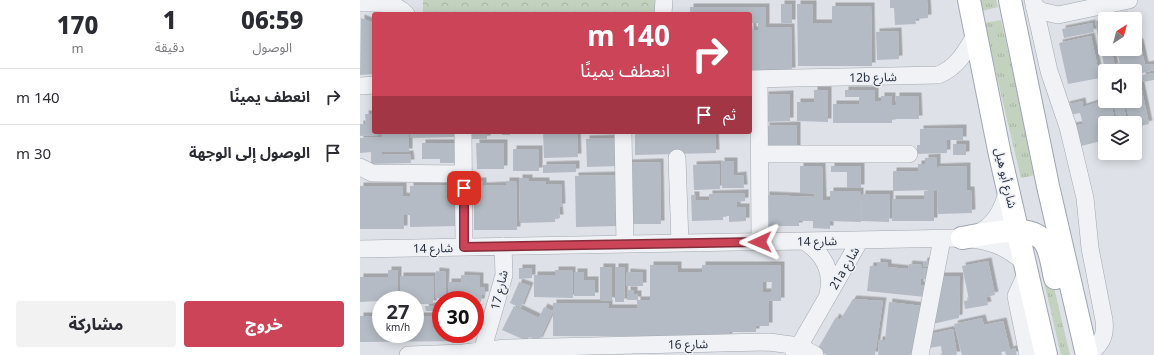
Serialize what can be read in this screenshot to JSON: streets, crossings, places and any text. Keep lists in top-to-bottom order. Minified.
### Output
{"streets":{"main road":["شارع أبو هيل"],"street":["12b شارع","شارع 14","21a شارع","شارع 17","شارع 16"]},"crossings":[["12b شارع","شارع أبو هيل"],["شارع أبو هيل","شارع 14"],["شارع 14","21a شارع"],["شارع 14","شارع 17"],["21a شارع","شارع 16"],["شارع 17","شارع 16"]],"north":"top right","page":{"eta":["06:59","الوصول","1","دقيقة","170","m"],"turn":["140 m","انعطف يمينًا"],"list":[{"name":"انعطف يمينًا","value":"140 m"},{"name":"الوصول إلى الوجهة","value":"30 m"}],"then":"ثم","speed":"27 km/h","limit":"30","buttons":["خروج","مشاركة"]}}
